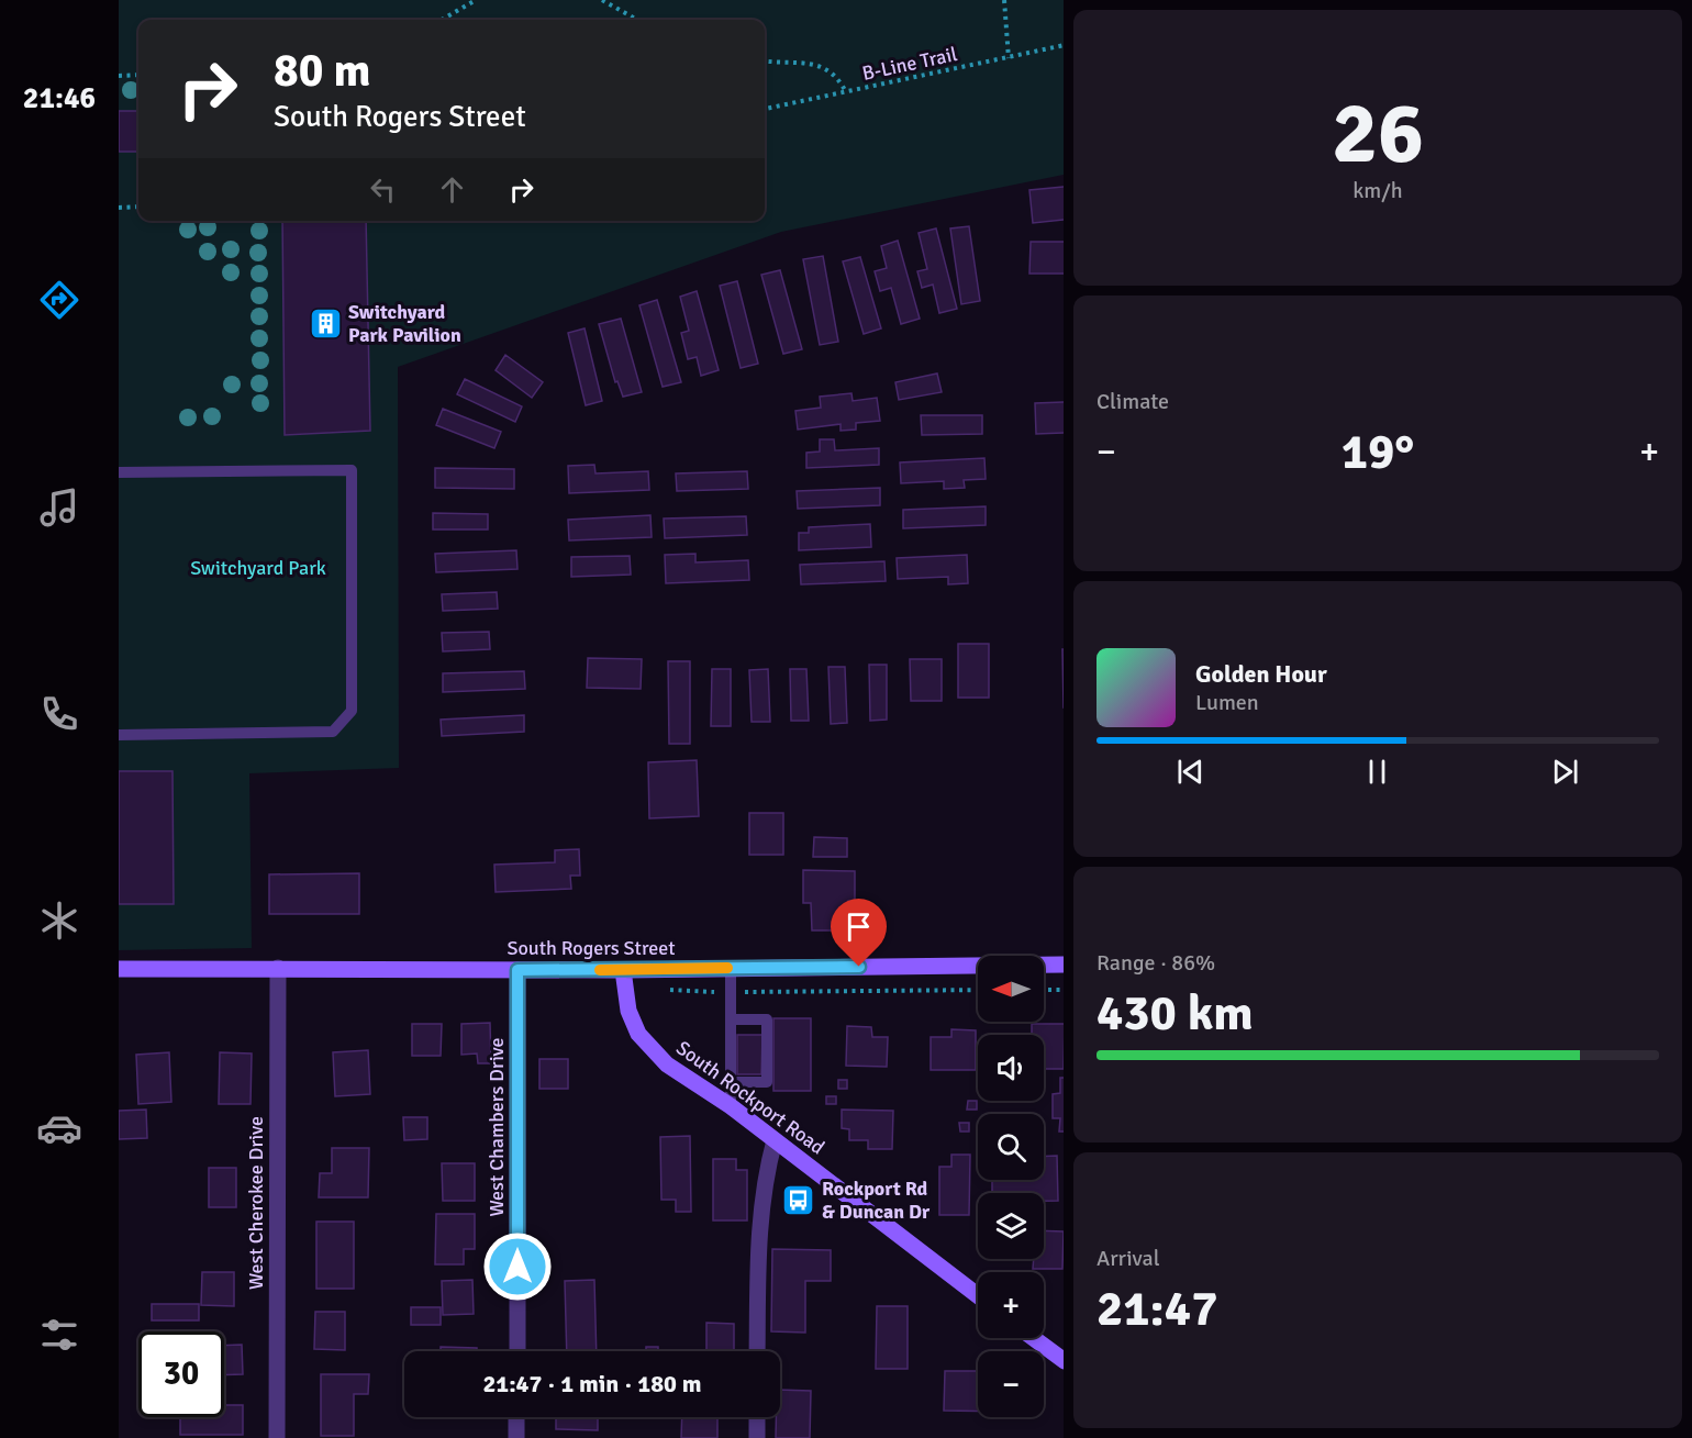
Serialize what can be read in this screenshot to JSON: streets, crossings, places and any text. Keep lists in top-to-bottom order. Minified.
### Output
{"streets":{"street":["South Rogers Street","South Rockport Road","West Chambers Drive","West Cherokee Drive"],"path":["B-Line Trail"]},"crossings":[["South Rogers Street","South Rockport Road"],["South Rogers Street","West Chambers Drive"],["South Rogers Street","West Cherokee Drive"]],"parks":["Switchyard Park"],"places":{"building":["Switchyard Park Pavilion"],"bus stop":["Rockport Rd & Duncan Dr"]},"north":"left","page":{"tabs":"21:46","tile":[["26","km/h"],"Climate",["Range · 86%","430 km"],["Arrival","21:47"]],"turn":["80 m","South Rogers Street"],"heat":["−","19°","+"],"song":["Golden Hour","Lumen"],"map_buttons":["+","−"],"limit":"30","trip":"21:47 · 1 min · 180 m"}}
